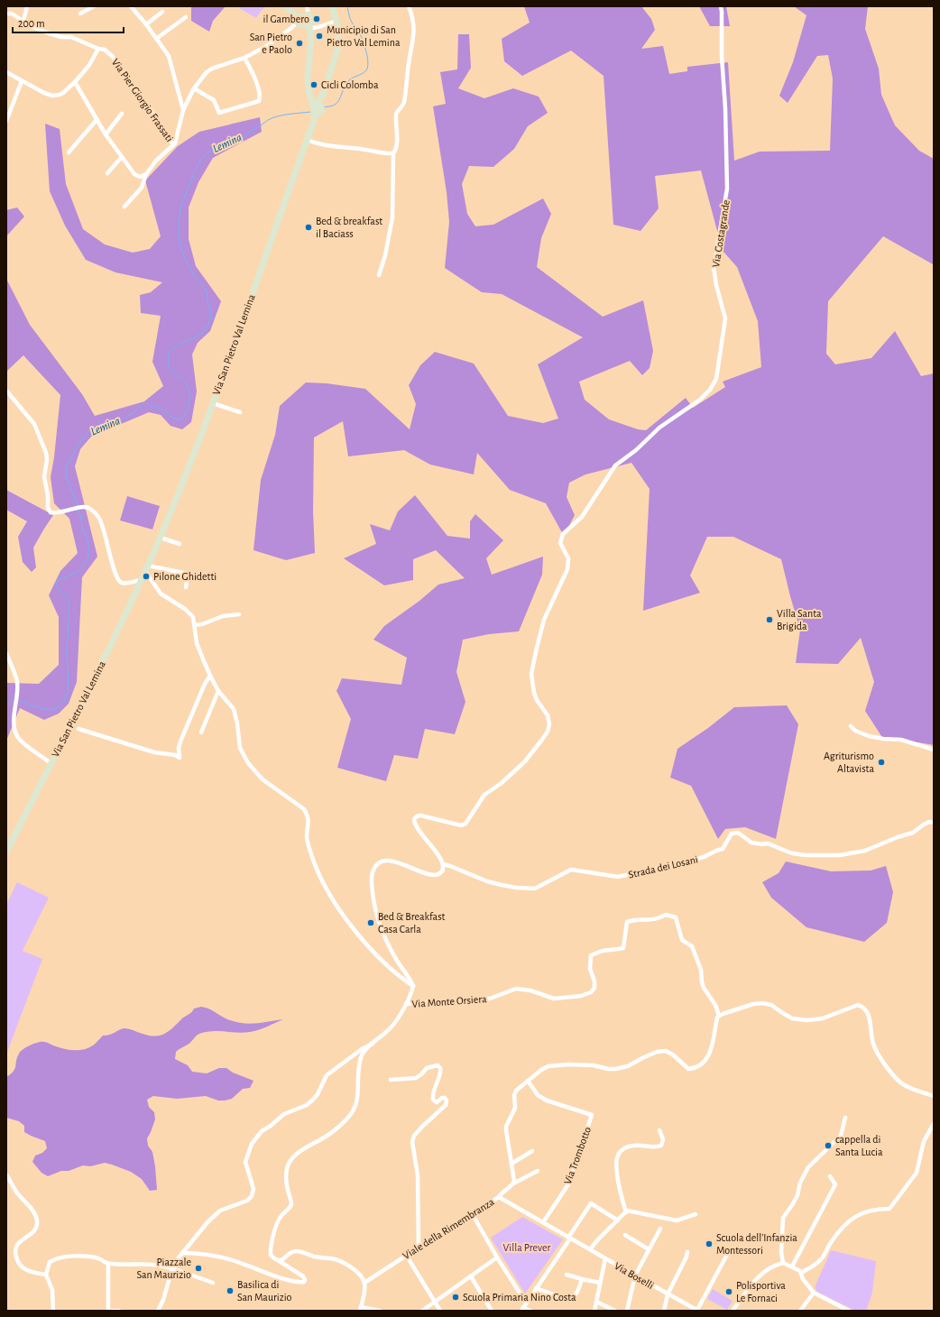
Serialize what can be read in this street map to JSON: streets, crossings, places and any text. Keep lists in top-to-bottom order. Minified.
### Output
{"streets":{"street":["Via Pier Giorgio Frassati","Via Costagrande","Via San Pietro Val Lemina","Strada dei Losani","Via Monte Orsiera","Via Trombotto","Viale della Rimembranza","Via Boselli"]},"crossings":[["Via Pier Giorgio Frassati","Via San Pietro Val Lemina"],["Via Costagrande","Strada dei Losani"],["Via Trombotto","Viale della Rimembranza"],["Viale della Rimembranza","Via Boselli"]],"water":["Lemina"],"parks":["Villa Prever"],"places":["il Gambero","Municipio di San Pietro Val Lemina","San Pietro e Paolo","Cicli Colomba","Bed & breakfast il Baciass","Pilone Ghidetti","Villa Santa Brigida","Agriturismo Altavista","Bed & Breakfast Casa Carla","cappella di Santa Lucia","Scuola dell’Infanzia Montessori","Piazzale San Maurizio","Basilica di San Maurizio","Polisportiva Le Fornaci","Scuola Primaria Nino Costa"],"scale_bar":"200 m"}
